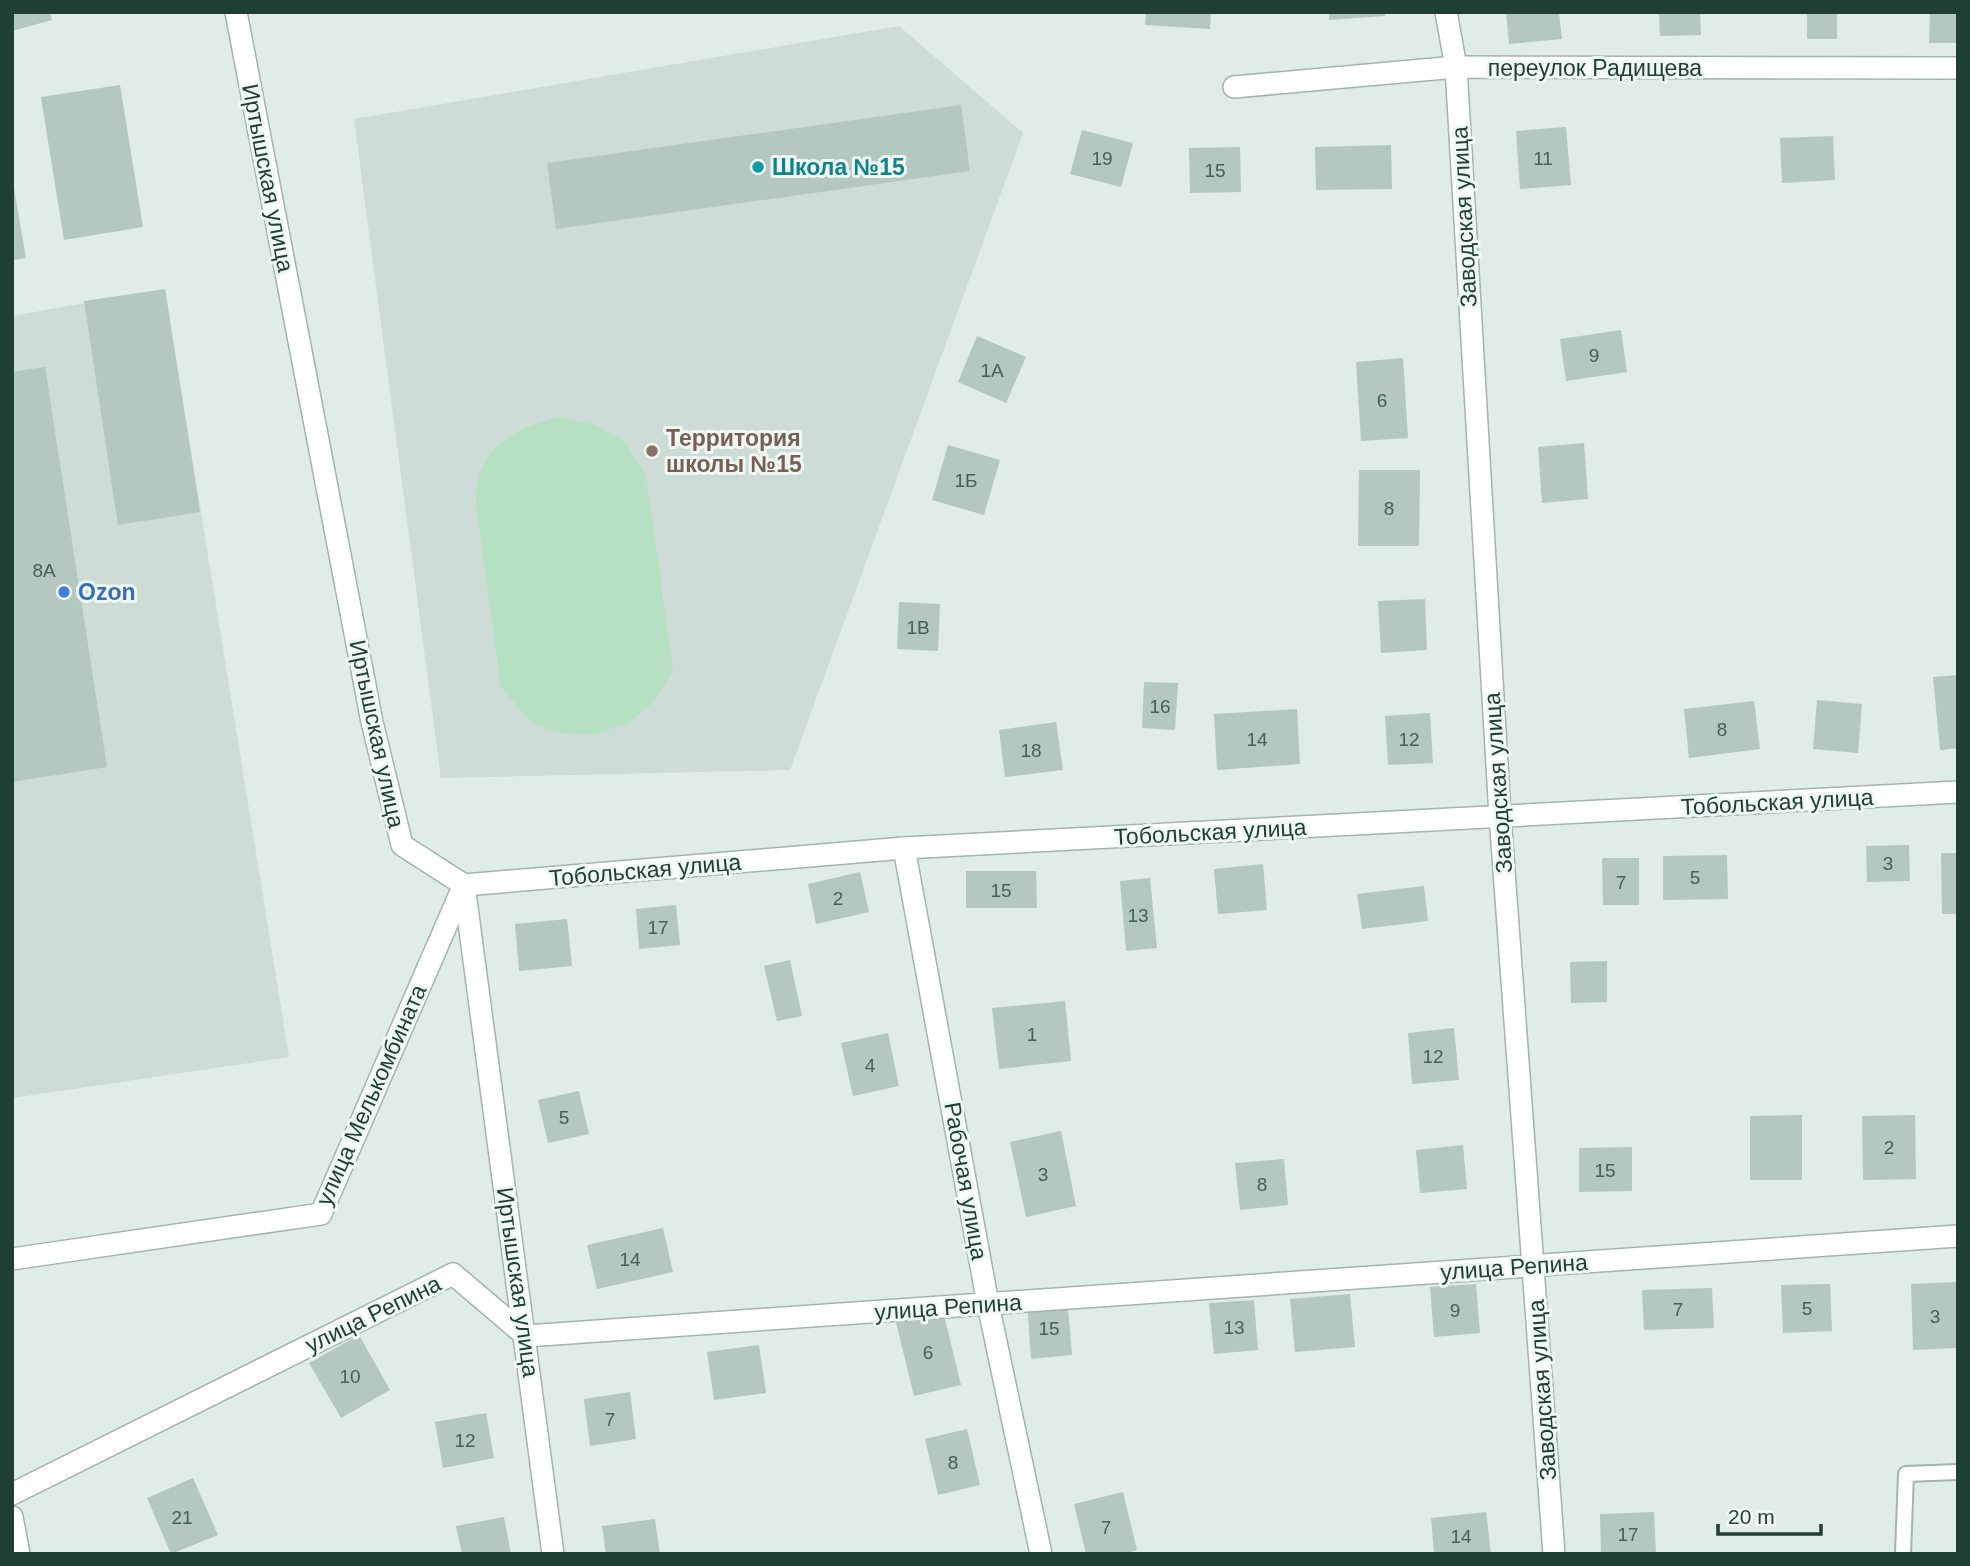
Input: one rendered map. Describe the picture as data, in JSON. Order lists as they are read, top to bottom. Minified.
{"streets":{"street":["переулок Радищева","Иртышская улица","Заводская улица","Тобольская улица","улица Мелькомбината","Рабочая улица","улица Репина"]},"crossings":[["переулок Радищева","Заводская улица"],["Иртышская улица","Тобольская улица"],["Иртышская улица","улица Мелькомбината"],["Иртышская улица","улица Репина"],["Заводская улица","Тобольская улица"],["Заводская улица","улица Репина"],["Тобольская улица","улица Мелькомбината"],["Тобольская улица","Рабочая улица"],["Рабочая улица","улица Репина"]],"places":["Школа №15","Территория школы №15","Ozon"],"house_numbers":["19","11","15","9","1А","6","1Б","8","8А","1В","16","8","14","12","18","3","5","7","15","2","13","17","1","12","4","5","2","15","3","8","14","5","7","9","3","13","15","6","10","7","12","8","21","7","17","14"],"scale_bar":"20 m"}
